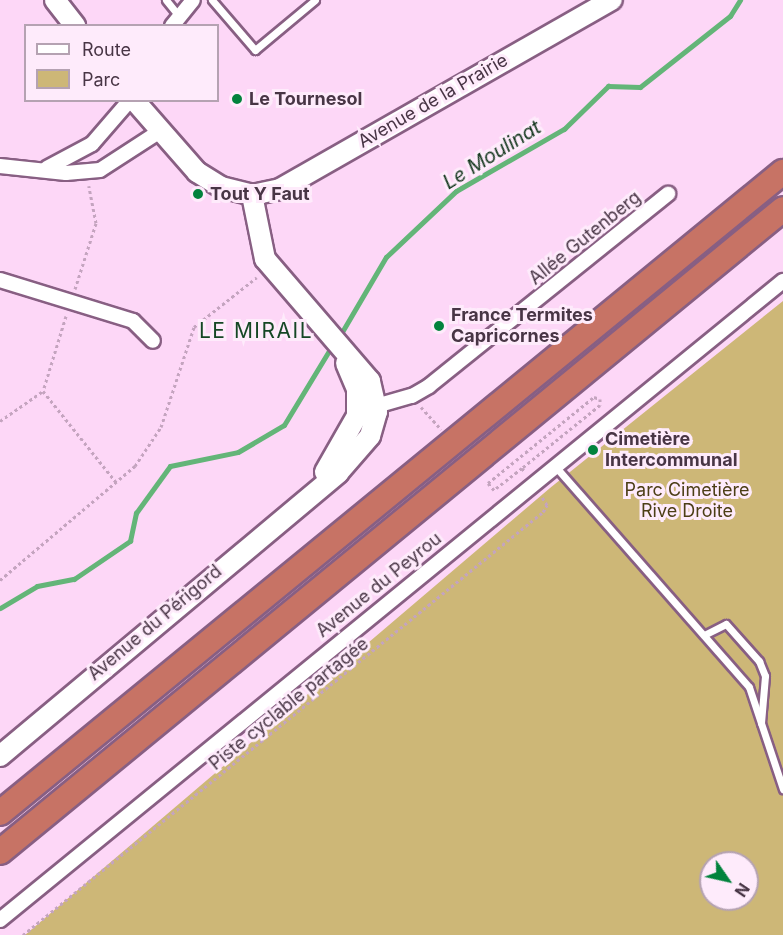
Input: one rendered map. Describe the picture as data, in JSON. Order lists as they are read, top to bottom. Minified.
{"streets":{"street":["Avenue de la Prairie","Allée Gutenberg","Avenue du Peyrou","Avenue du Périgord"],"path":["Piste cyclable partagée"]},"crossings":[["Avenue de la Prairie","Avenue du Périgord"],["Allée Gutenberg","Avenue du Périgord"],["Avenue du Peyrou","Piste cyclable partagée"]],"districts":["LE MIRAIL"],"water":["Le Moulinat"],"parks":["Parc Cimetière Rive Droite"],"places":["Le Tournesol","Tout Y Faut","France Termites Capricornes","Cimetière Intercommunal"],"legend":["Route","Parc"],"north":"bottom right"}
